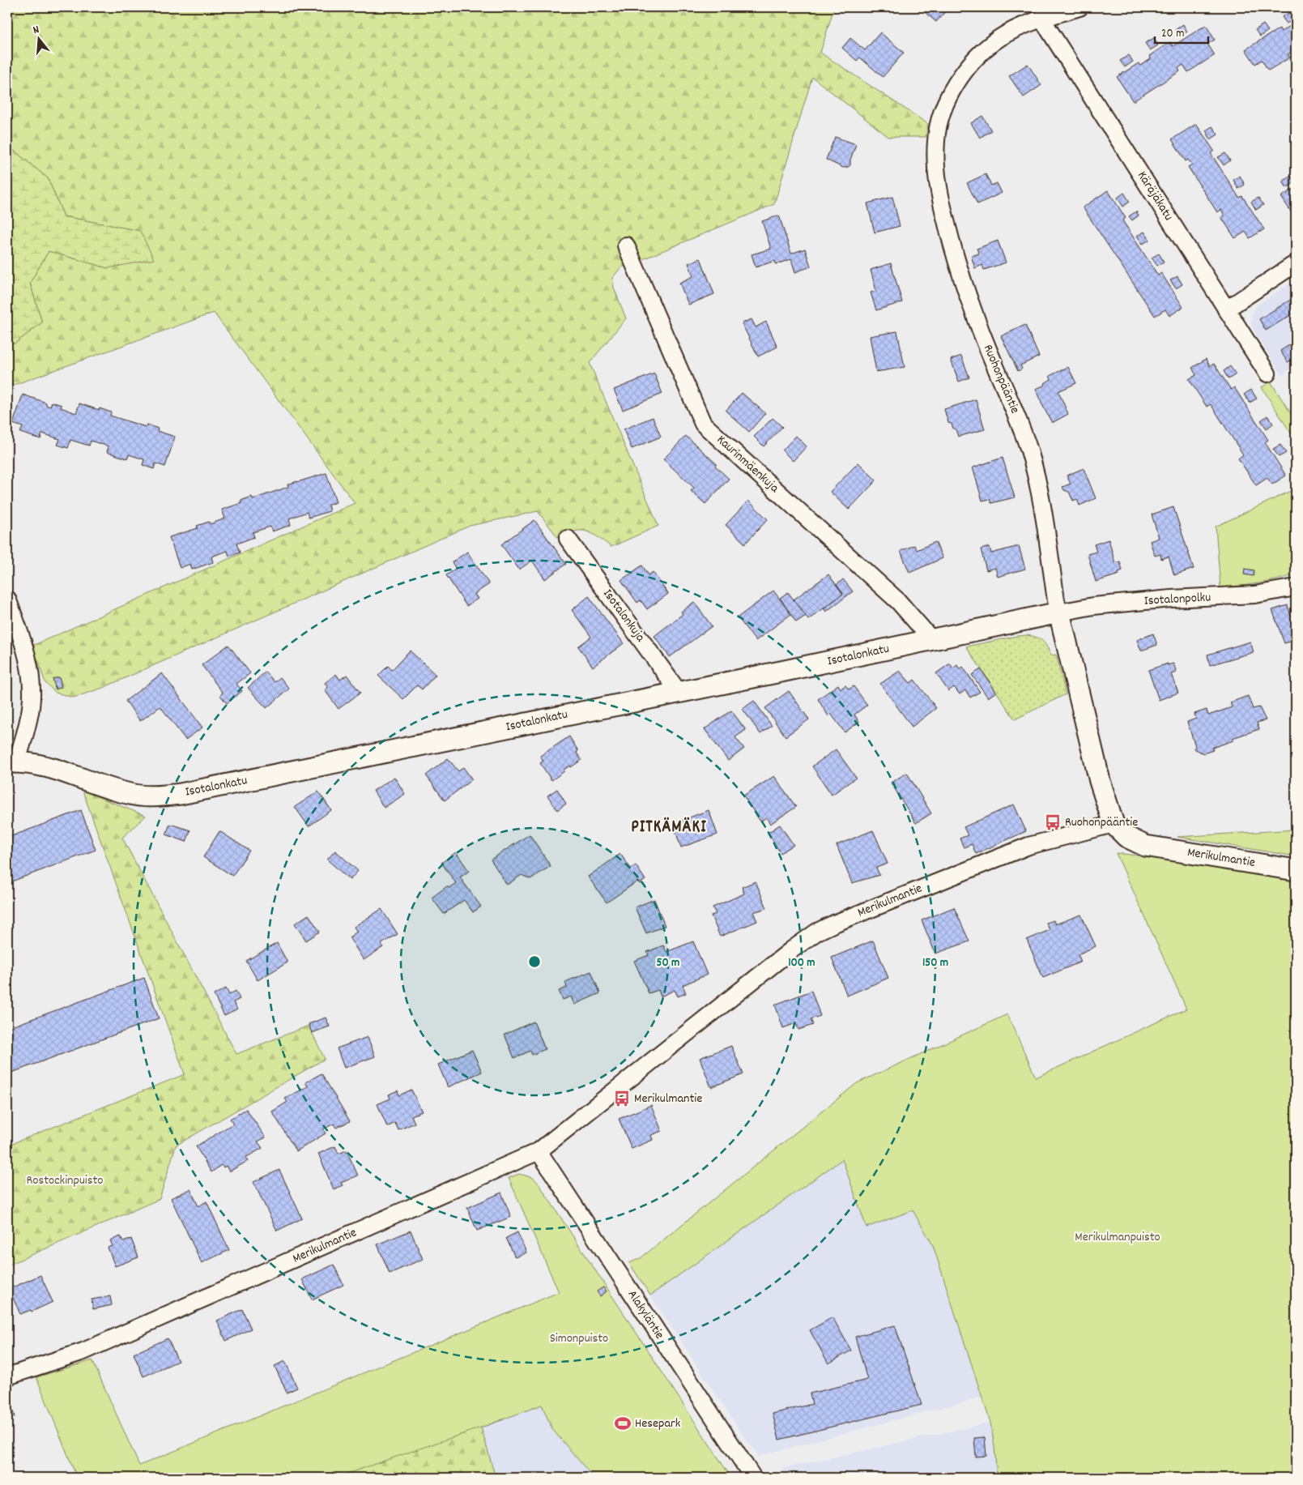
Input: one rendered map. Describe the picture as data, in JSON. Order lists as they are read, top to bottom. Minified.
{"streets":{"street":["Käräjäkatu","Ruohonpääntie","Kaurinmäenkuja","Isotalonpolku","Isotalonkuja","Isotalonkatu","Merikulmantie","Alakyläntie"]},"crossings":[["Käräjäkatu","Ruohonpääntie"],["Ruohonpääntie","Isotalonpolku"],["Ruohonpääntie","Isotalonkatu"],["Ruohonpääntie","Merikulmantie"],["Kaurinmäenkuja","Isotalonkatu"],["Isotalonpolku","Isotalonkatu"],["Isotalonkuja","Isotalonkatu"],["Merikulmantie","Alakyläntie"]],"districts":["PITKÄMÄKI"],"parks":["Rostockinpuisto","Merikulmanpuisto","Simonpuisto"],"places":{"bus stop":["Ruohonpääntie","Merikulmantie"],"sports":["Hesepark"]},"scale_bar":"20 m","north":"top","rings":["50 m","100 m","150 m"]}
